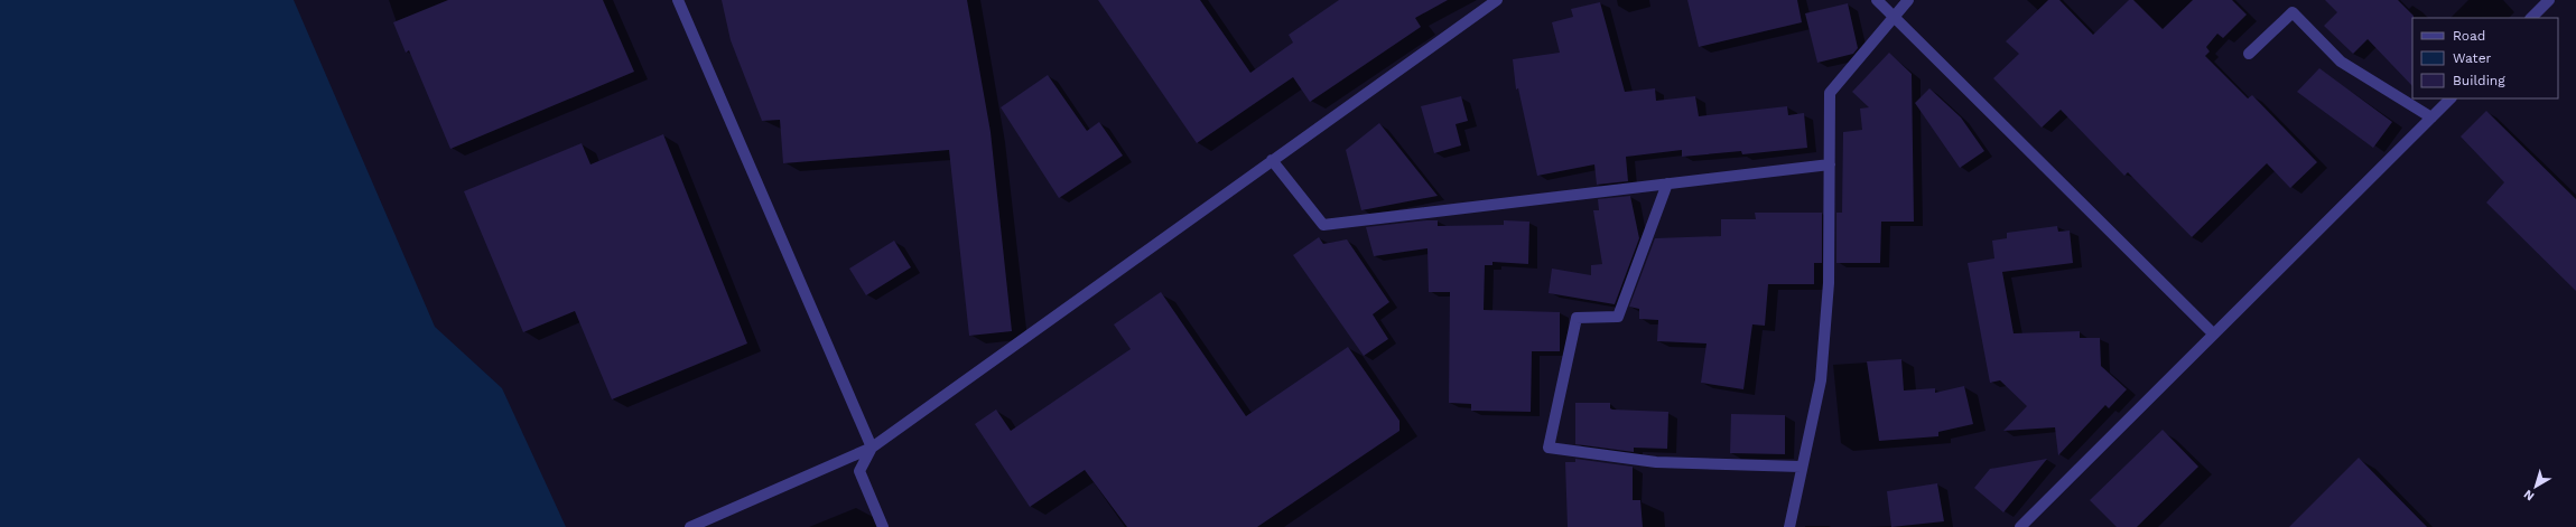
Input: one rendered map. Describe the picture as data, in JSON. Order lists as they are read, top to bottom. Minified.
{"legend":["Road","Water","Building"],"north":"bottom left"}
